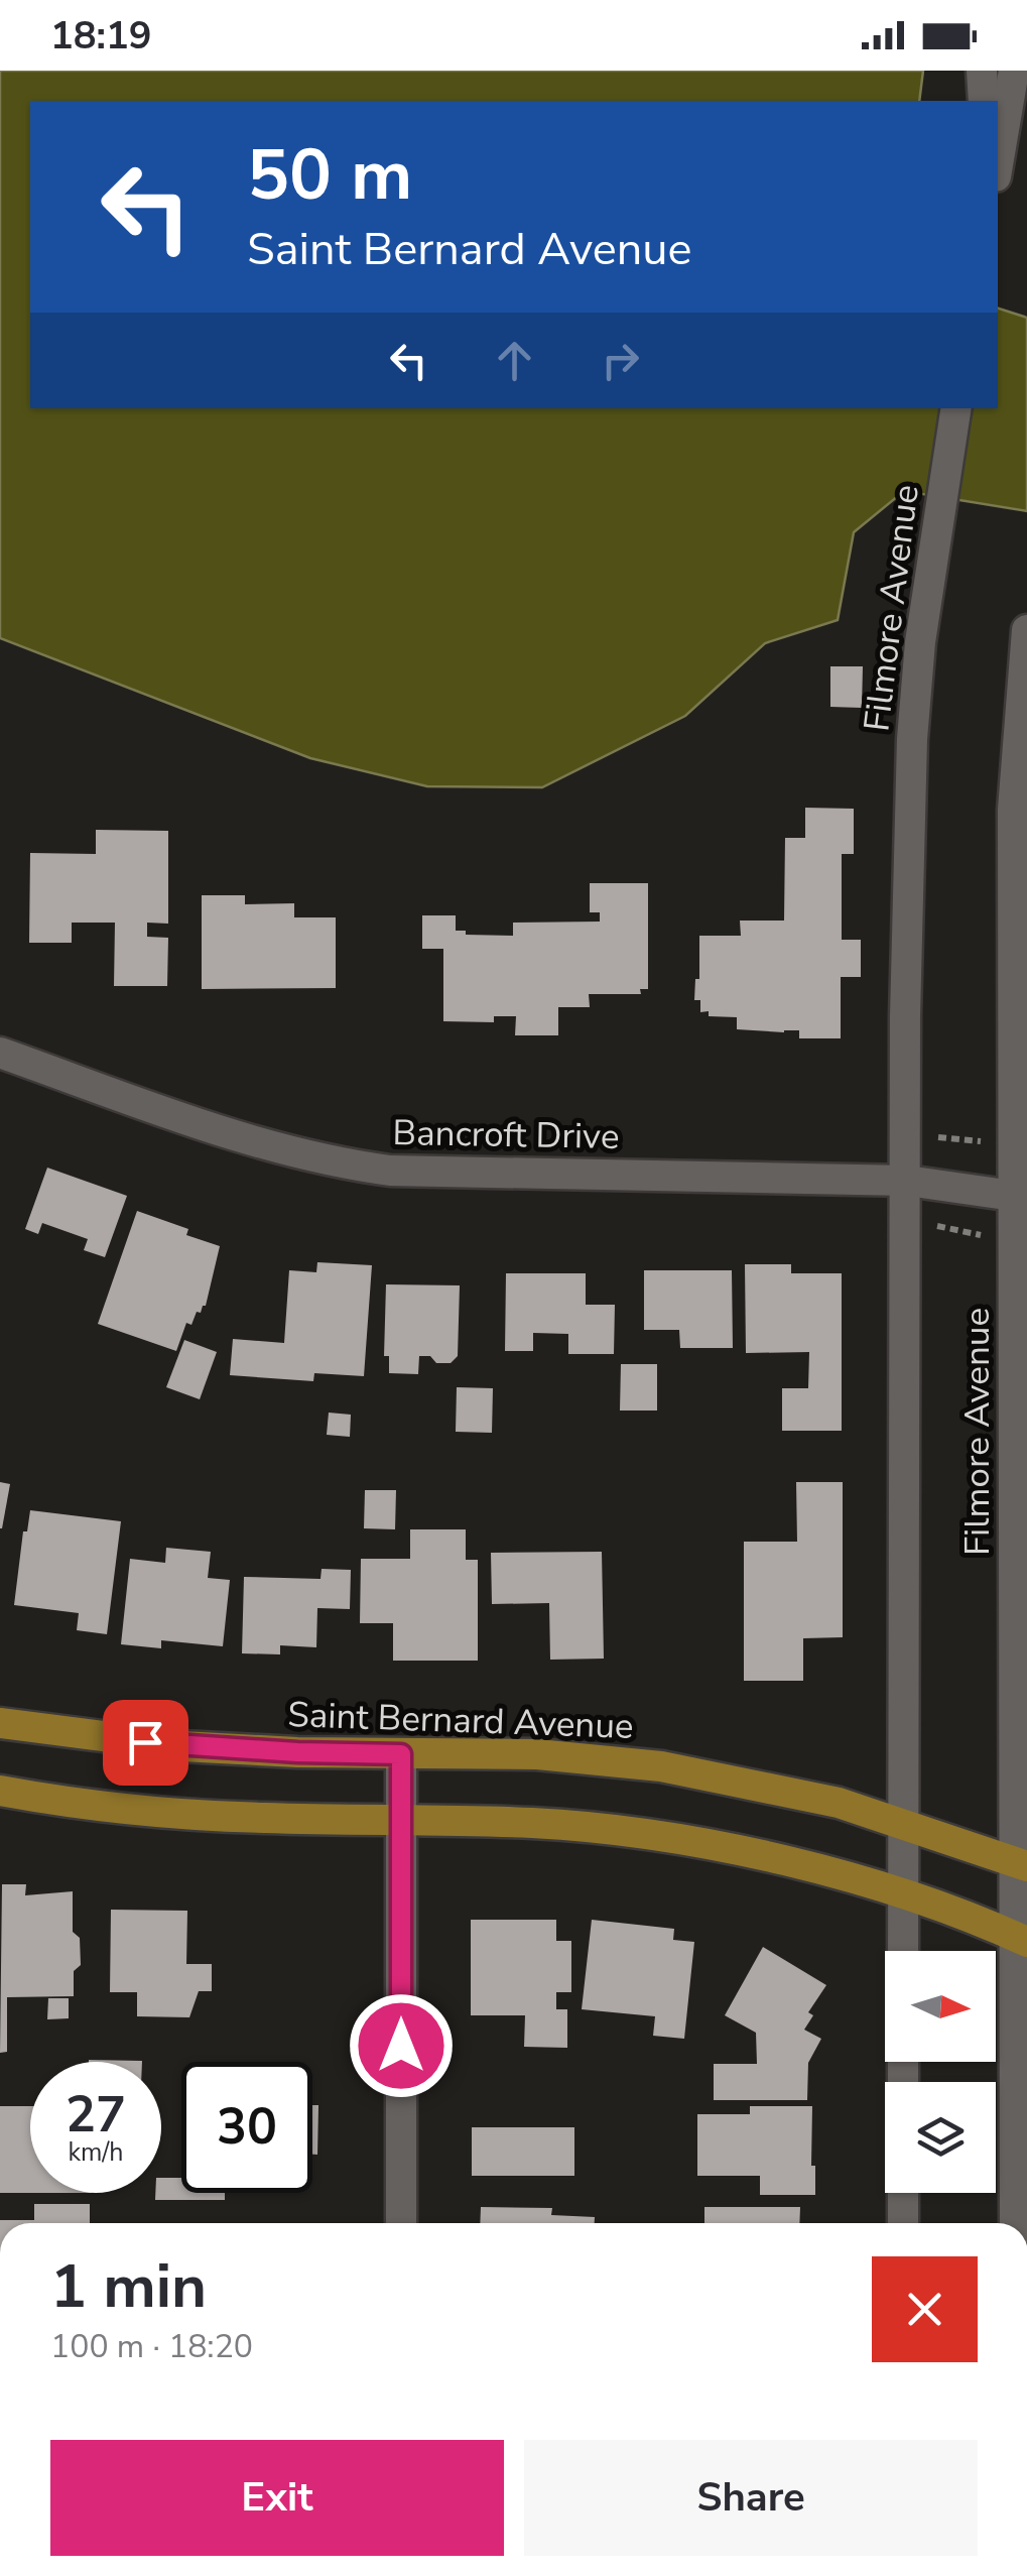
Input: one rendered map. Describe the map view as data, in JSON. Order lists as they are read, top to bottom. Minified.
{"streets":{"main road":["Saint Bernard Avenue"],"street":["Filmore Avenue","Bancroft Drive"]},"crossings":[["Filmore Avenue","Bancroft Drive"],["Filmore Avenue","Saint Bernard Avenue"]],"north":"right","page":{"status":"18:19","turn":["50 m","Saint Bernard Avenue"],"speed":"27 km/h","limit":"30","heading":["1 min","100 m · 18:20"],"buttons":["Exit","Share"]}}
